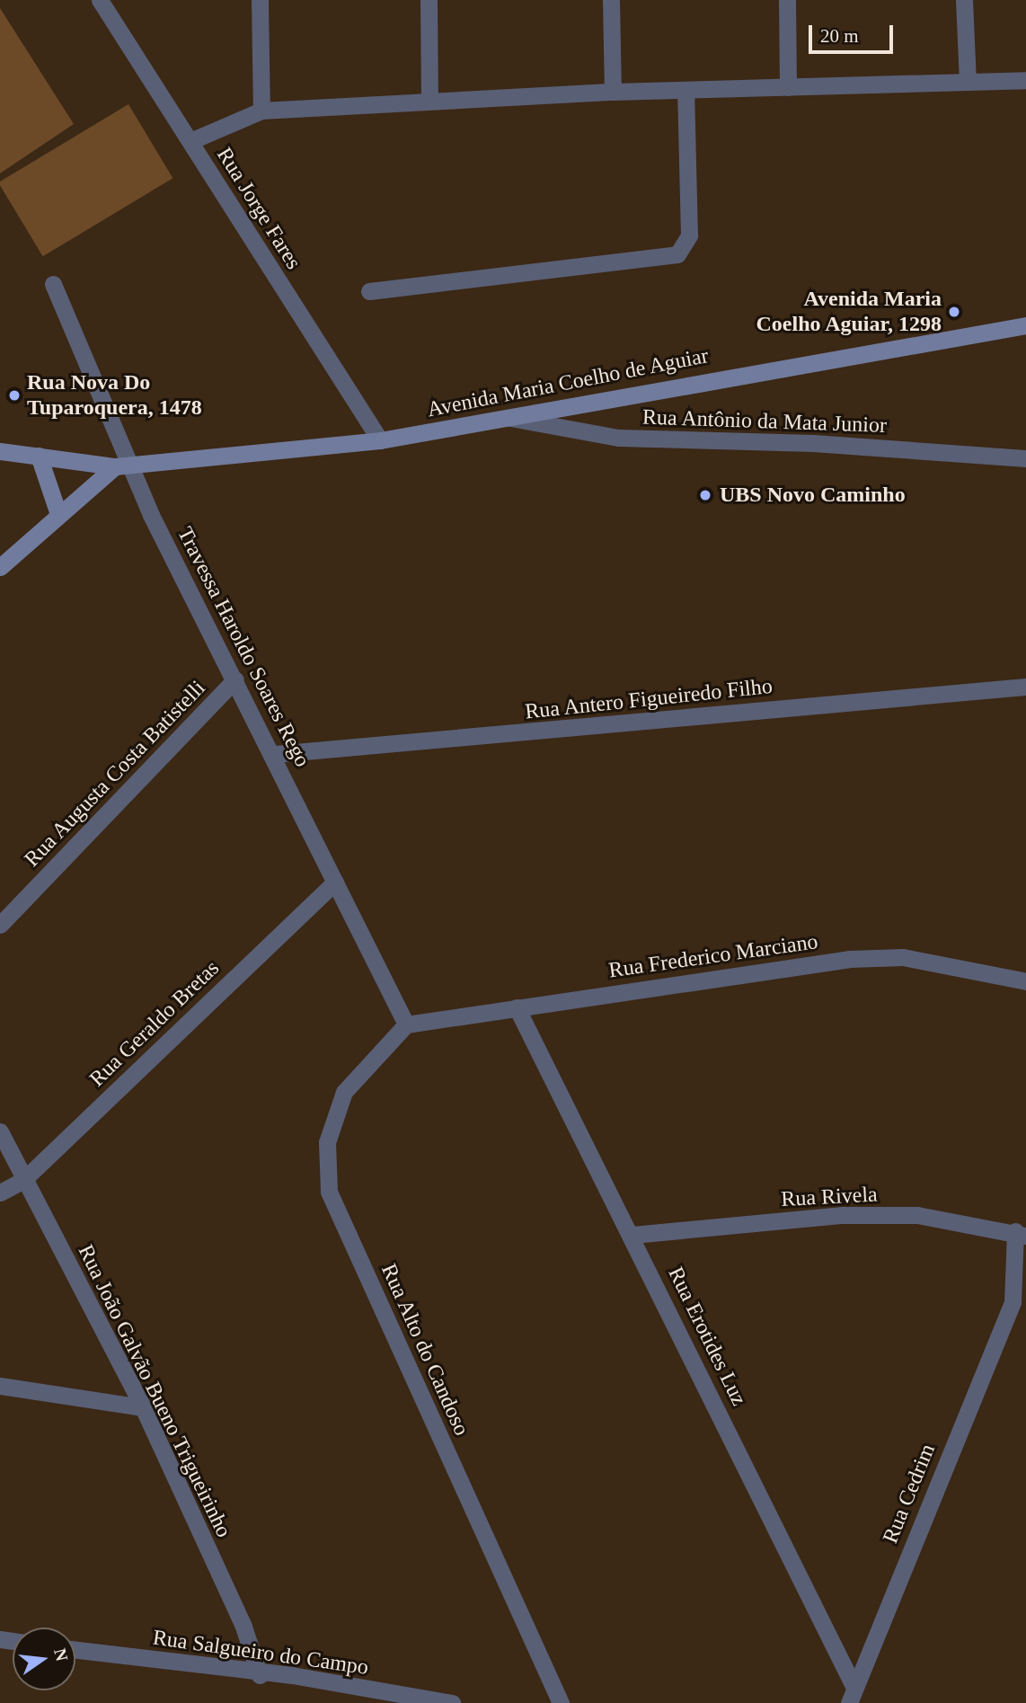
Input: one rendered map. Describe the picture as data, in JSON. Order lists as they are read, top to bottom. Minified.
{"streets":{"main road":["Avenida Maria Coelho de Aguiar"],"street":["Rua Jorge Fares","Rua Antônio da Mata Junior","Travessa Haroldo Soares Rego","Rua Antero Figueiredo Filho","Rua Augusta Costa Batistelli","Rua Frederico Marciano","Rua Geraldo Bretas","Rua Rivela","Rua Erotides Luz","Rua Alto do Candoso","Rua João Galvão Bueno Trigueirinho","Rua Cedrim","Rua Salgueiro do Campo"]},"crossings":[["Rua Jorge Fares","Avenida Maria Coelho de Aguiar"],["Avenida Maria Coelho de Aguiar","Rua Antônio da Mata Junior"],["Avenida Maria Coelho de Aguiar","Travessa Haroldo Soares Rego"],["Travessa Haroldo Soares Rego","Rua Antero Figueiredo Filho"],["Travessa Haroldo Soares Rego","Rua Augusta Costa Batistelli"],["Travessa Haroldo Soares Rego","Rua Frederico Marciano"],["Travessa Haroldo Soares Rego","Rua Geraldo Bretas"],["Travessa Haroldo Soares Rego","Rua Alto do Candoso"],["Rua Frederico Marciano","Rua Erotides Luz"],["Rua Frederico Marciano","Rua Alto do Candoso"],["Rua Geraldo Bretas","Rua João Galvão Bueno Trigueirinho"],["Rua Rivela","Rua Erotides Luz"],["Rua Rivela","Rua Cedrim"],["Rua Erotides Luz","Rua Cedrim"],["Rua João Galvão Bueno Trigueirinho","Rua Salgueiro do Campo"]],"places":["Avenida Maria Coelho Aguiar, 1298","Rua Nova Do Tuparoquera, 1478","UBS Novo Caminho"],"scale_bar":"20 m","north":"right"}
